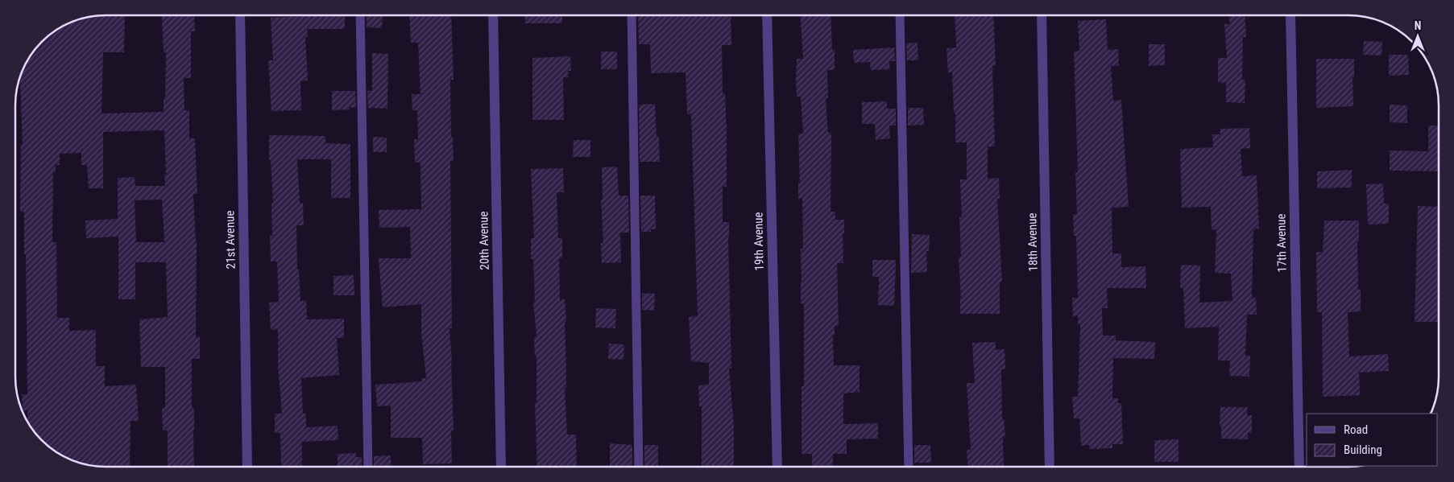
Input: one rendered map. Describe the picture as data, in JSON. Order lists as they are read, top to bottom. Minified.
{"streets":{"street":["21st Avenue","20th Avenue","19th Avenue","18th Avenue","17th Avenue"]},"legend":["Road","Building"],"north":"top"}
